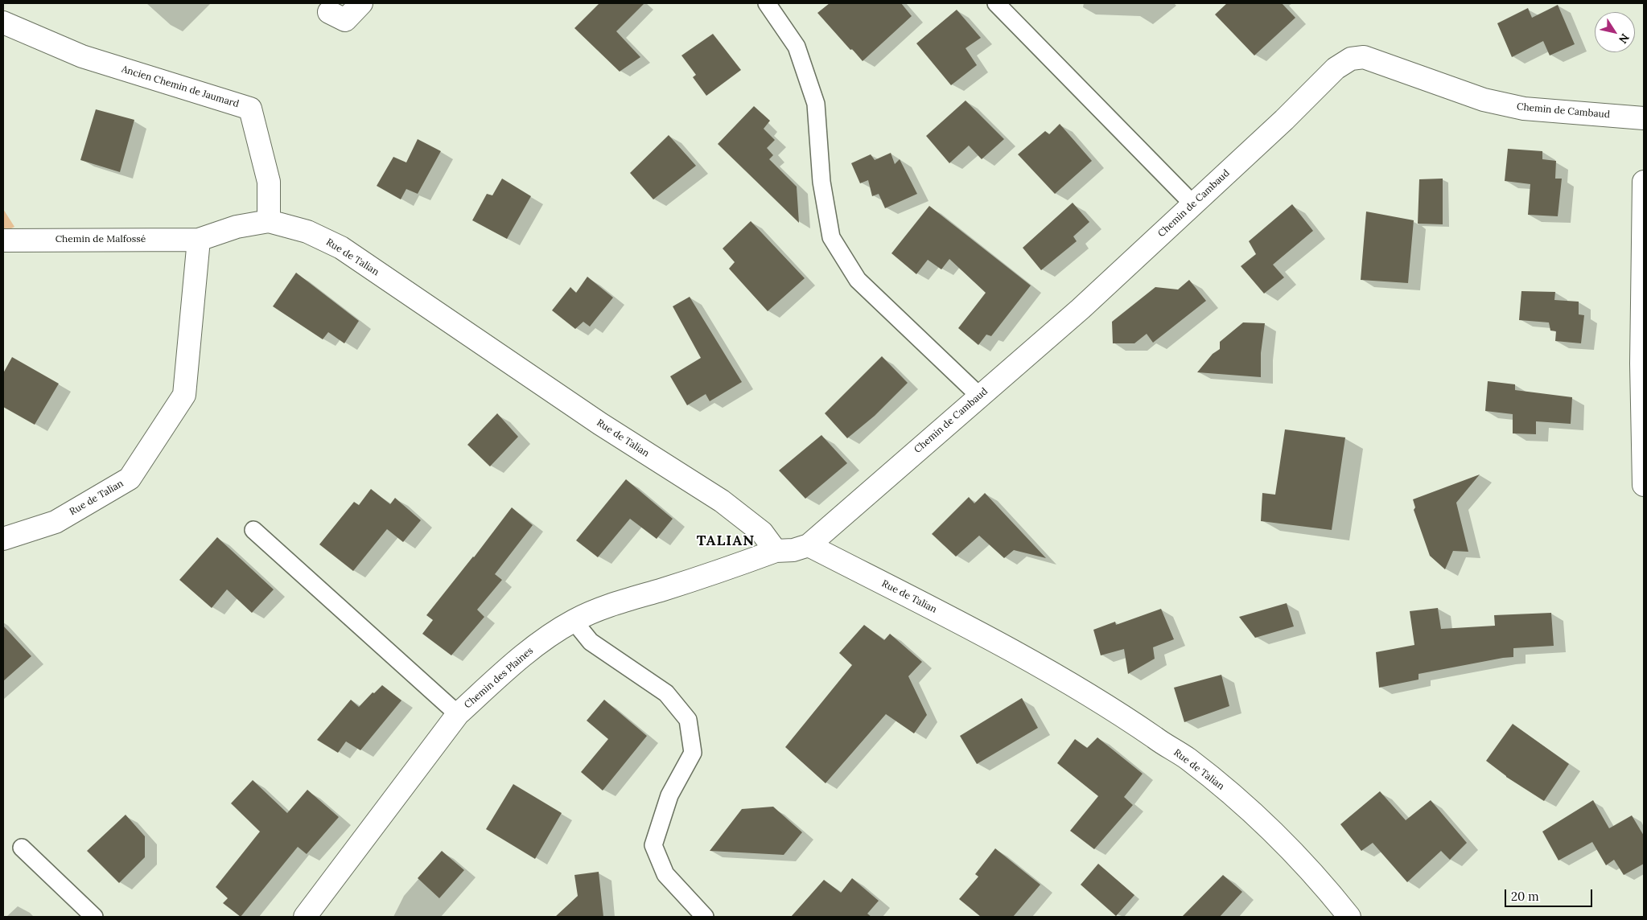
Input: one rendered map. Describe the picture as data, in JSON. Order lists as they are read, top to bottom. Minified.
{"streets":{"street":["Ancien Chemin de Jaumard","Chemin de Cambaud","Chemin de Malfossé","Rue de Talian","Chemin des Plaines"]},"crossings":[["Ancien Chemin de Jaumard","Rue de Talian"],["Chemin de Cambaud","Rue de Talian"],["Chemin de Malfossé","Rue de Talian"],["Rue de Talian","Chemin des Plaines"]],"districts":["TALIAN"],"scale_bar":"20 m","north":"bottom right"}
